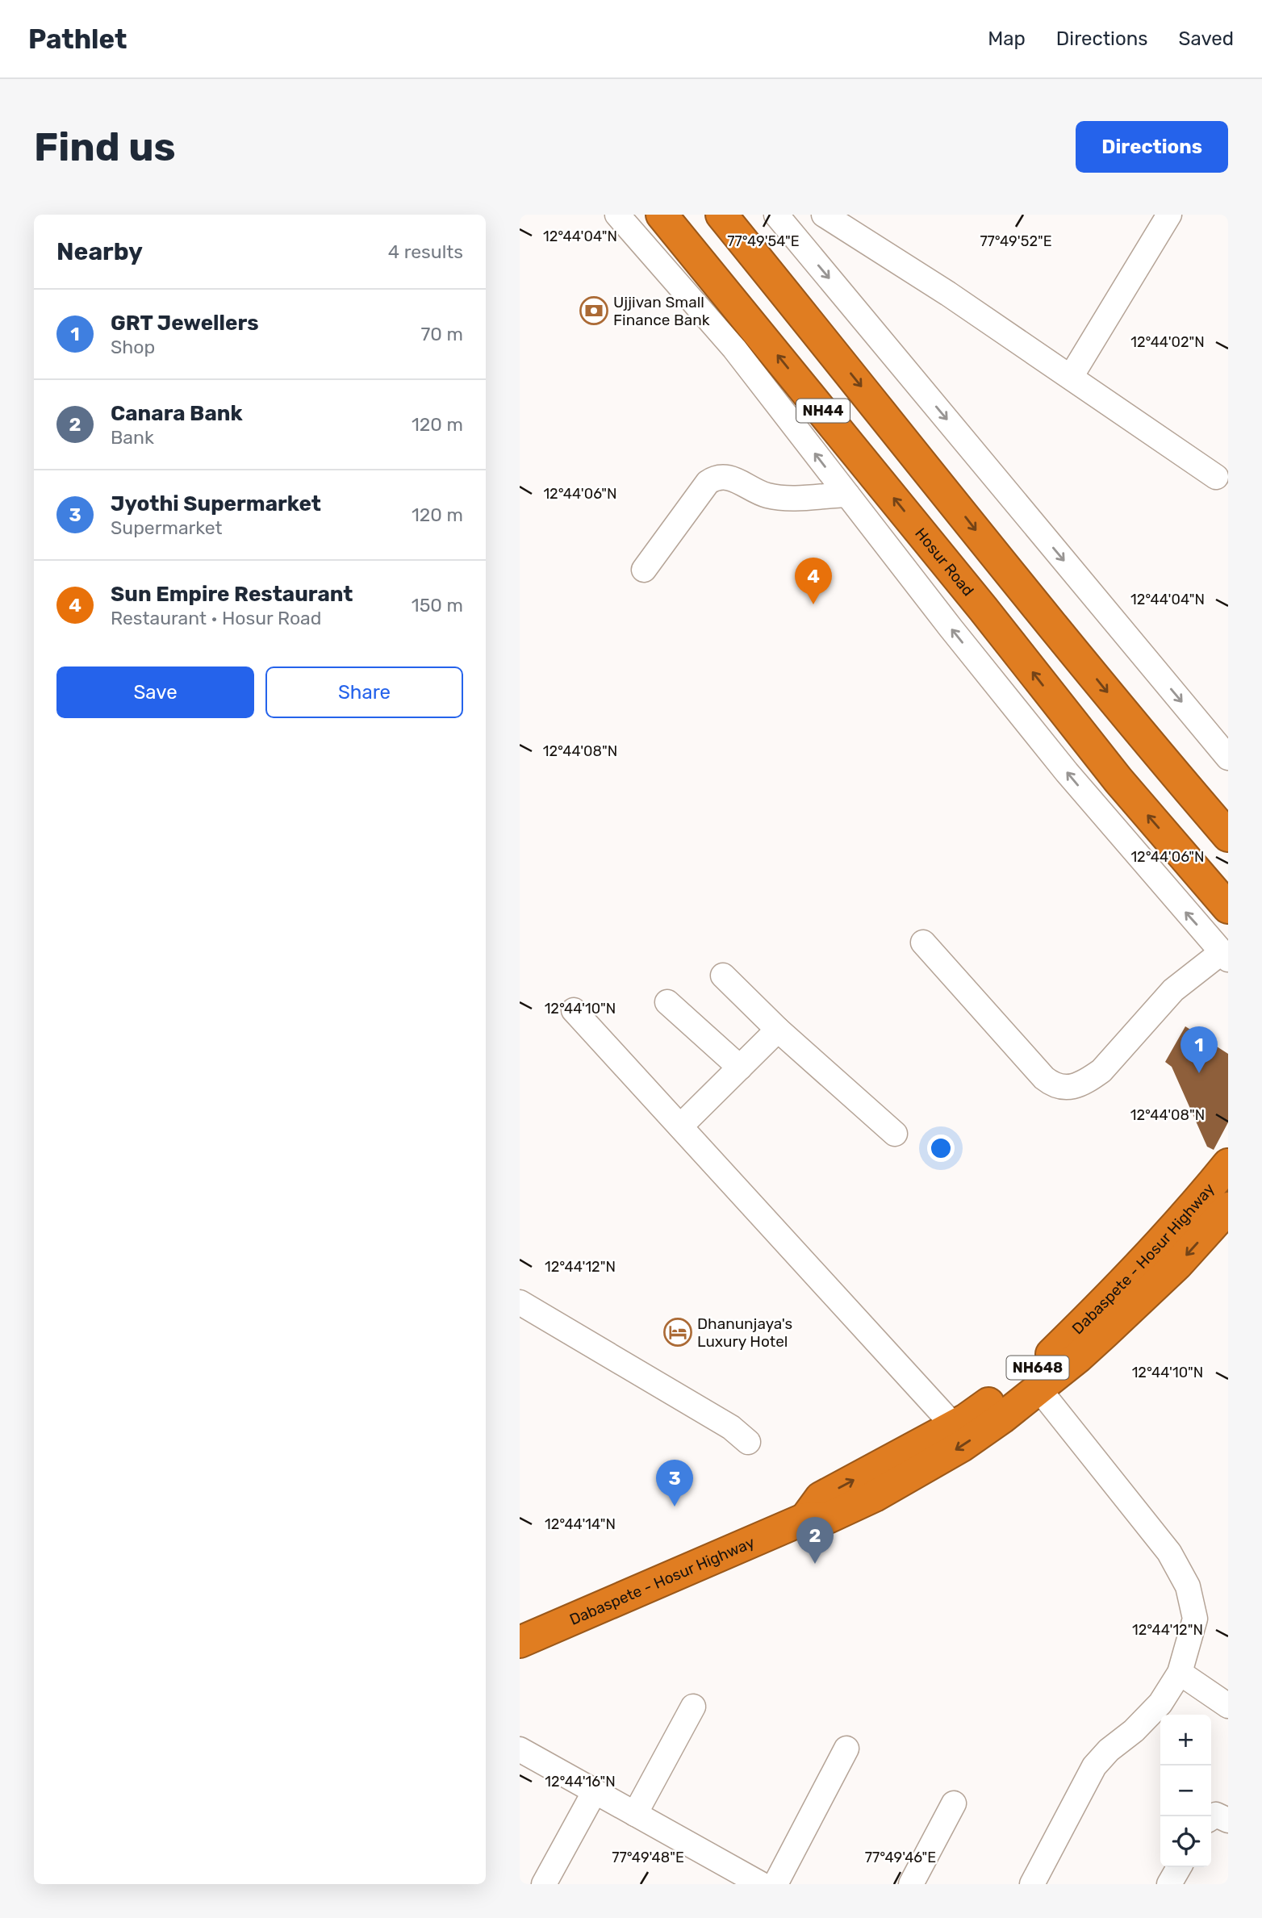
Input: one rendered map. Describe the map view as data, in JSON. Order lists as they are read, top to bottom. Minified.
{"streets":{"highway":["NH44","Hosur Road","Dabaspete - Hosur Highway","NH648"]},"places":{"bank":["Ujjivan Small Finance Bank"],"hotel":["Dhanunjaya's Luxury Hotel"]},"page":{"header":"Pathlet","nav":["Map","Directions","Saved"],"buttons":["Directions",["Save","Share"]],"title":"Find us","heading":["Nearby","4 results"],"list":[{"mark":"1","name":"GRT Jewellers","note":"Shop","value":"70 m"},{"mark":"2","name":"Canara Bank","note":"Bank","value":"120 m"},{"mark":"3","name":"Jyothi Supermarket","note":"Supermarket","value":"120 m"},{"mark":"4","name":"Sun Empire Restaurant","note":"Restaurant · Hosur Road","value":"150 m"}],"pins":["4","1","3","2"],"map_buttons":["+","−"]},"coordinates":["12°44'04\"N","77°49'54\"E","77°49'52\"E","12°44'02\"N","12°44'06\"N","12°44'08\"N","12°44'10\"N","12°44'12\"N","12°44'14\"N","12°44'16\"N","77°49'48\"E","77°49'46\"E"]}
